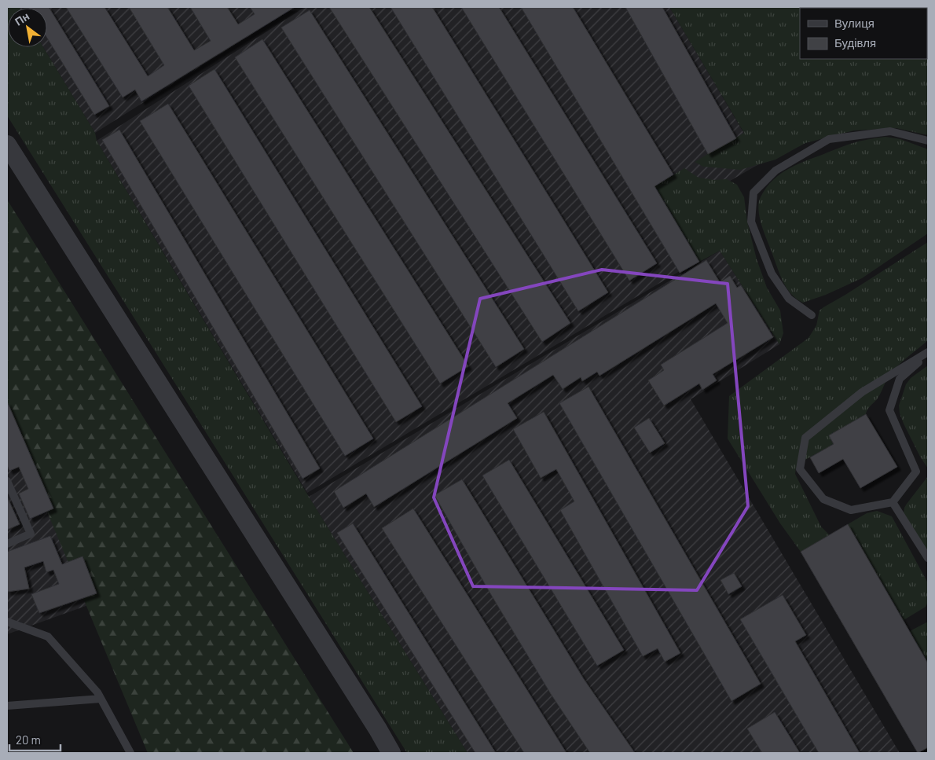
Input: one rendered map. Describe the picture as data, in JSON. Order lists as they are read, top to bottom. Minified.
{"legend":["Вулиця","Будівля"],"scale_bar":"20 m","north":"top left"}
